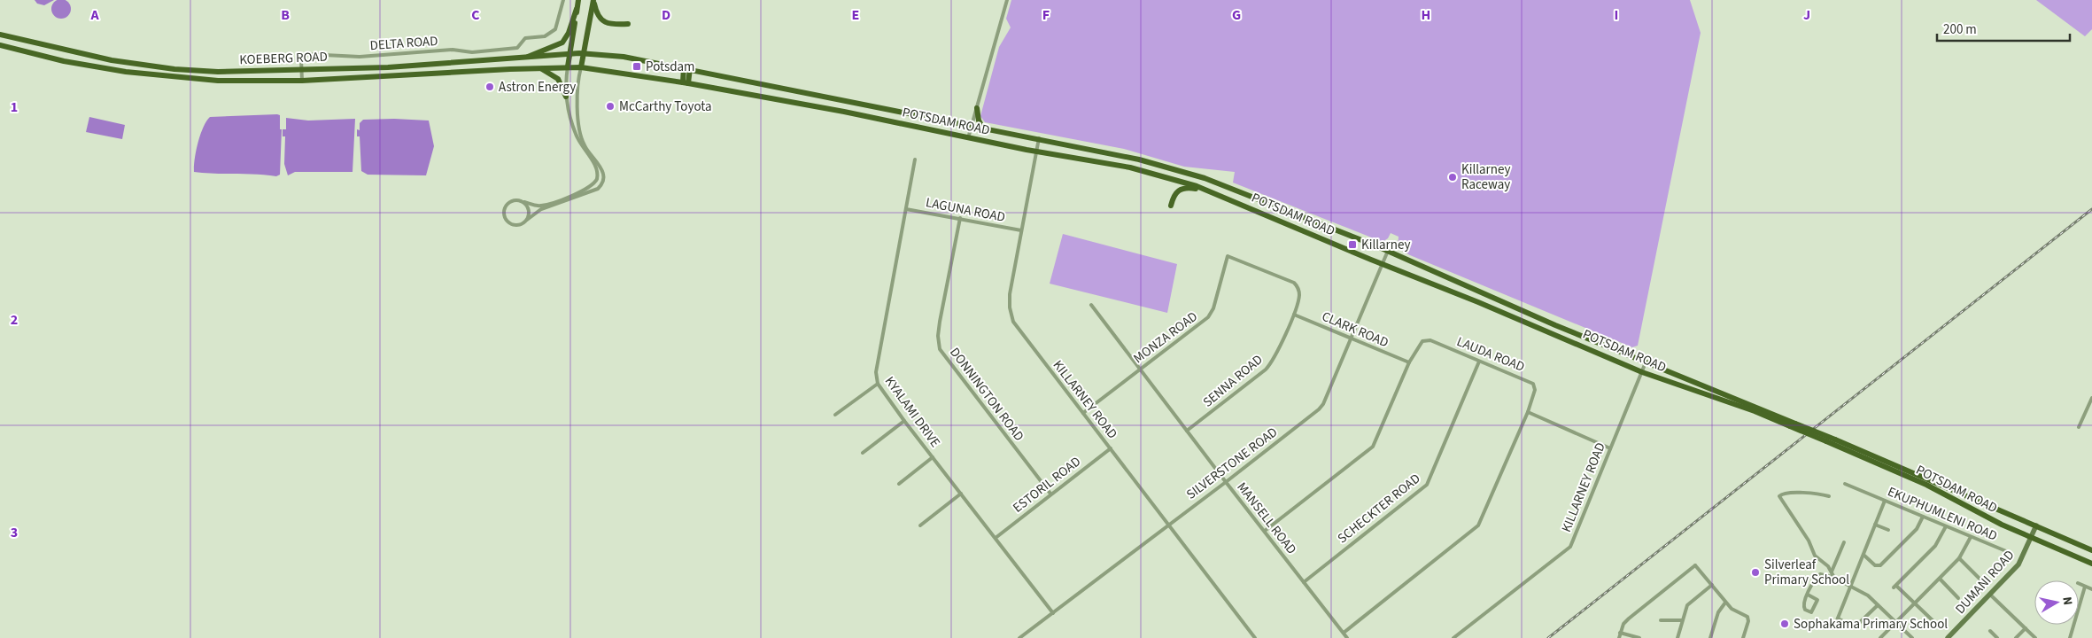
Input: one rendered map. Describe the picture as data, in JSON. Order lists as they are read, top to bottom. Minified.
{"streets":{"main road":["KOEBERG ROAD","POTSDAM ROAD"],"street":["DELTA ROAD","LAGUNA ROAD","CLARK ROAD","MONZA ROAD","LAUDA ROAD","SENNA ROAD","DONNINGTON ROAD","KILLARNEY ROAD","KYALAMI DRIVE","SILVERSTONE ROAD","ESTORIL ROAD","SCHECKTER ROAD","EKUPHUMLENI ROAD","MANSELL ROAD","DUMANI ROAD"]},"crossings":[["DELTA ROAD","KOEBERG ROAD"],["KOEBERG ROAD","POTSDAM ROAD"],["POTSDAM ROAD","KILLARNEY ROAD"],["POTSDAM ROAD","SILVERSTONE ROAD"],["POTSDAM ROAD","DUMANI ROAD"],["LAGUNA ROAD","DONNINGTON ROAD"],["LAGUNA ROAD","KILLARNEY ROAD"],["LAGUNA ROAD","KYALAMI DRIVE"],["CLARK ROAD","LAUDA ROAD"],["CLARK ROAD","SENNA ROAD"],["CLARK ROAD","SILVERSTONE ROAD"],["MONZA ROAD","SENNA ROAD"],["MONZA ROAD","KILLARNEY ROAD"],["MONZA ROAD","MANSELL ROAD"],["LAUDA ROAD","SCHECKTER ROAD"],["LAUDA ROAD","MANSELL ROAD"],["SENNA ROAD","MANSELL ROAD"],["DONNINGTON ROAD","ESTORIL ROAD"],["KILLARNEY ROAD","SILVERSTONE ROAD"],["KILLARNEY ROAD","ESTORIL ROAD"],["KYALAMI DRIVE","SILVERSTONE ROAD"],["KYALAMI DRIVE","ESTORIL ROAD"],["SILVERSTONE ROAD","MANSELL ROAD"],["SCHECKTER ROAD","MANSELL ROAD"]],"places":{"transit":["Potsdam","Killarney"],"other":["Astron Energy","McCarthy Toyota","Killarney Raceway","Silverleaf Primary School","Sophakama Primary School"]},"scale_bar":"200 m","north":"right","grid":{"columns":["A","B","C","D","E","F","G","H","I","J"],"rows":["1","2","3"]}}
